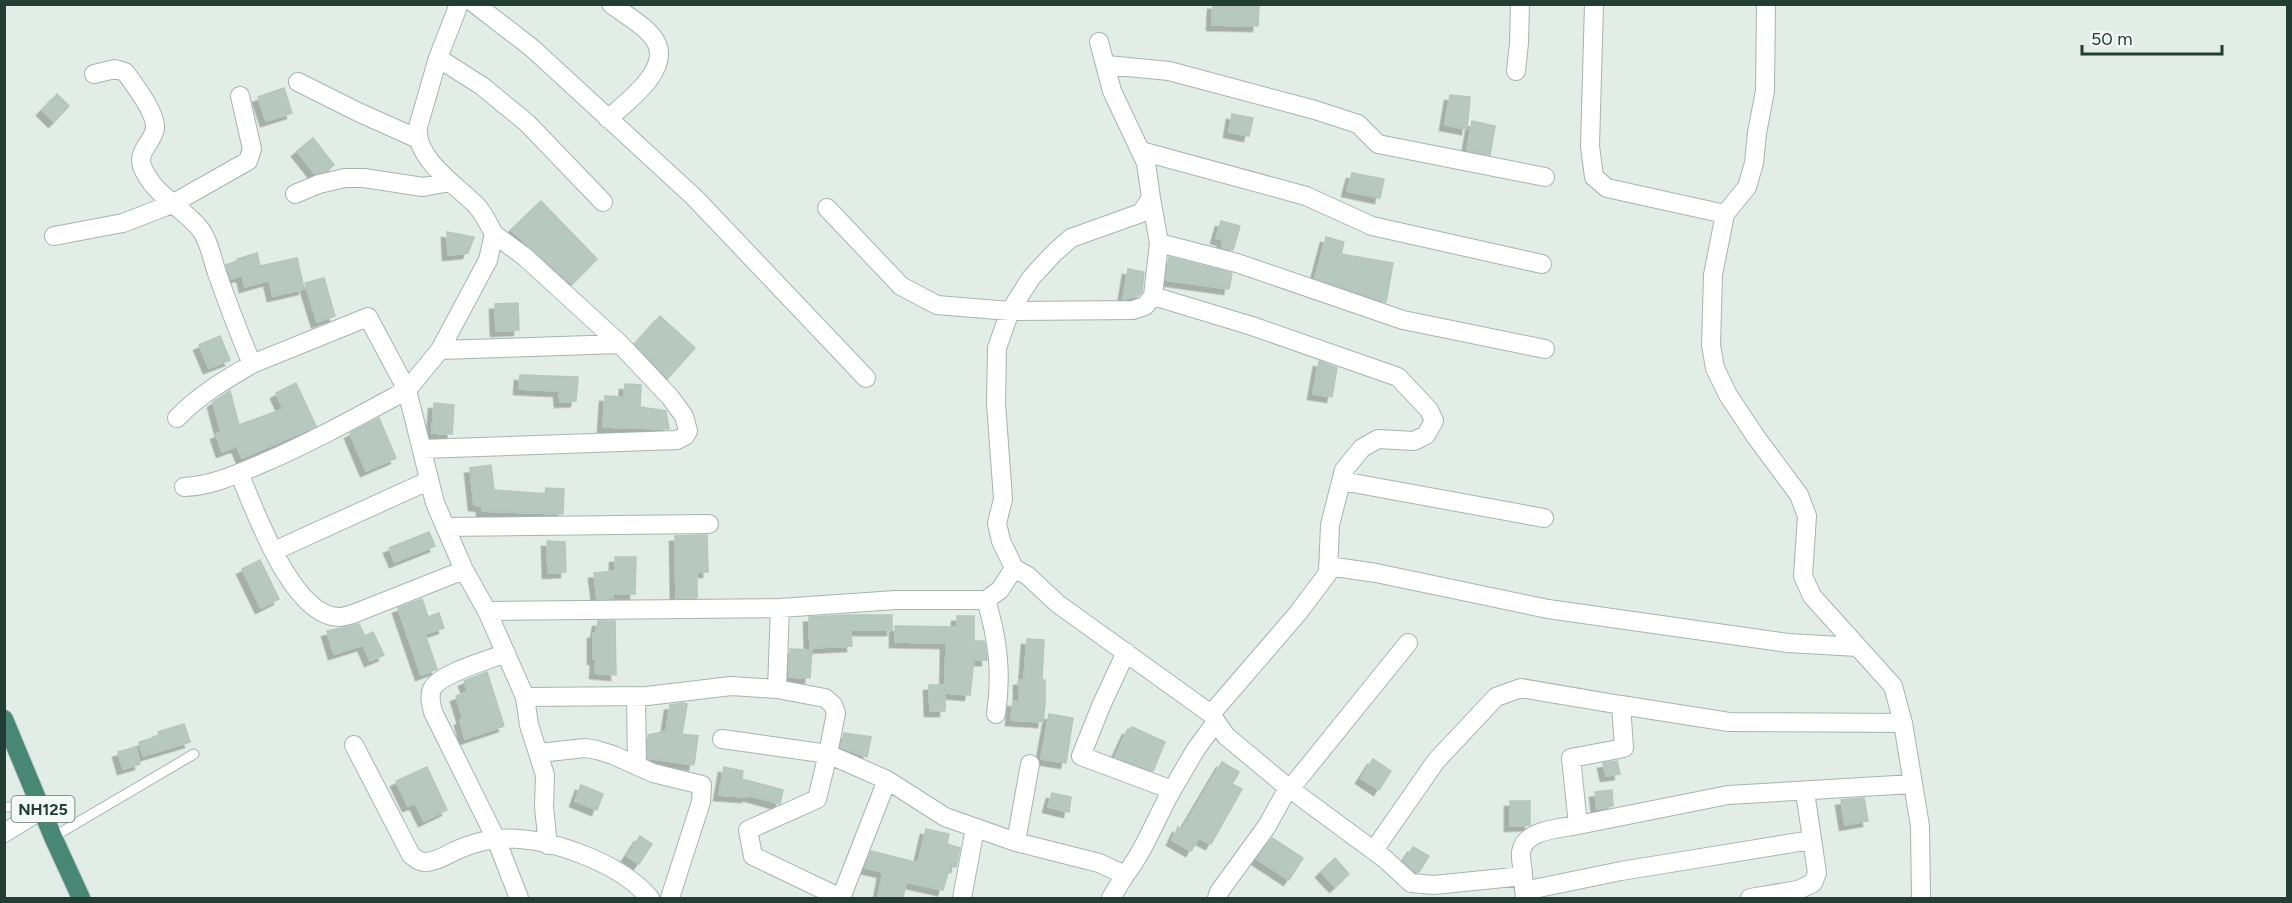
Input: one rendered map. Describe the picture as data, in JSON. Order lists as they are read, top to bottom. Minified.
{"streets":{"highway":["NH125"]},"scale_bar":"50 m"}
